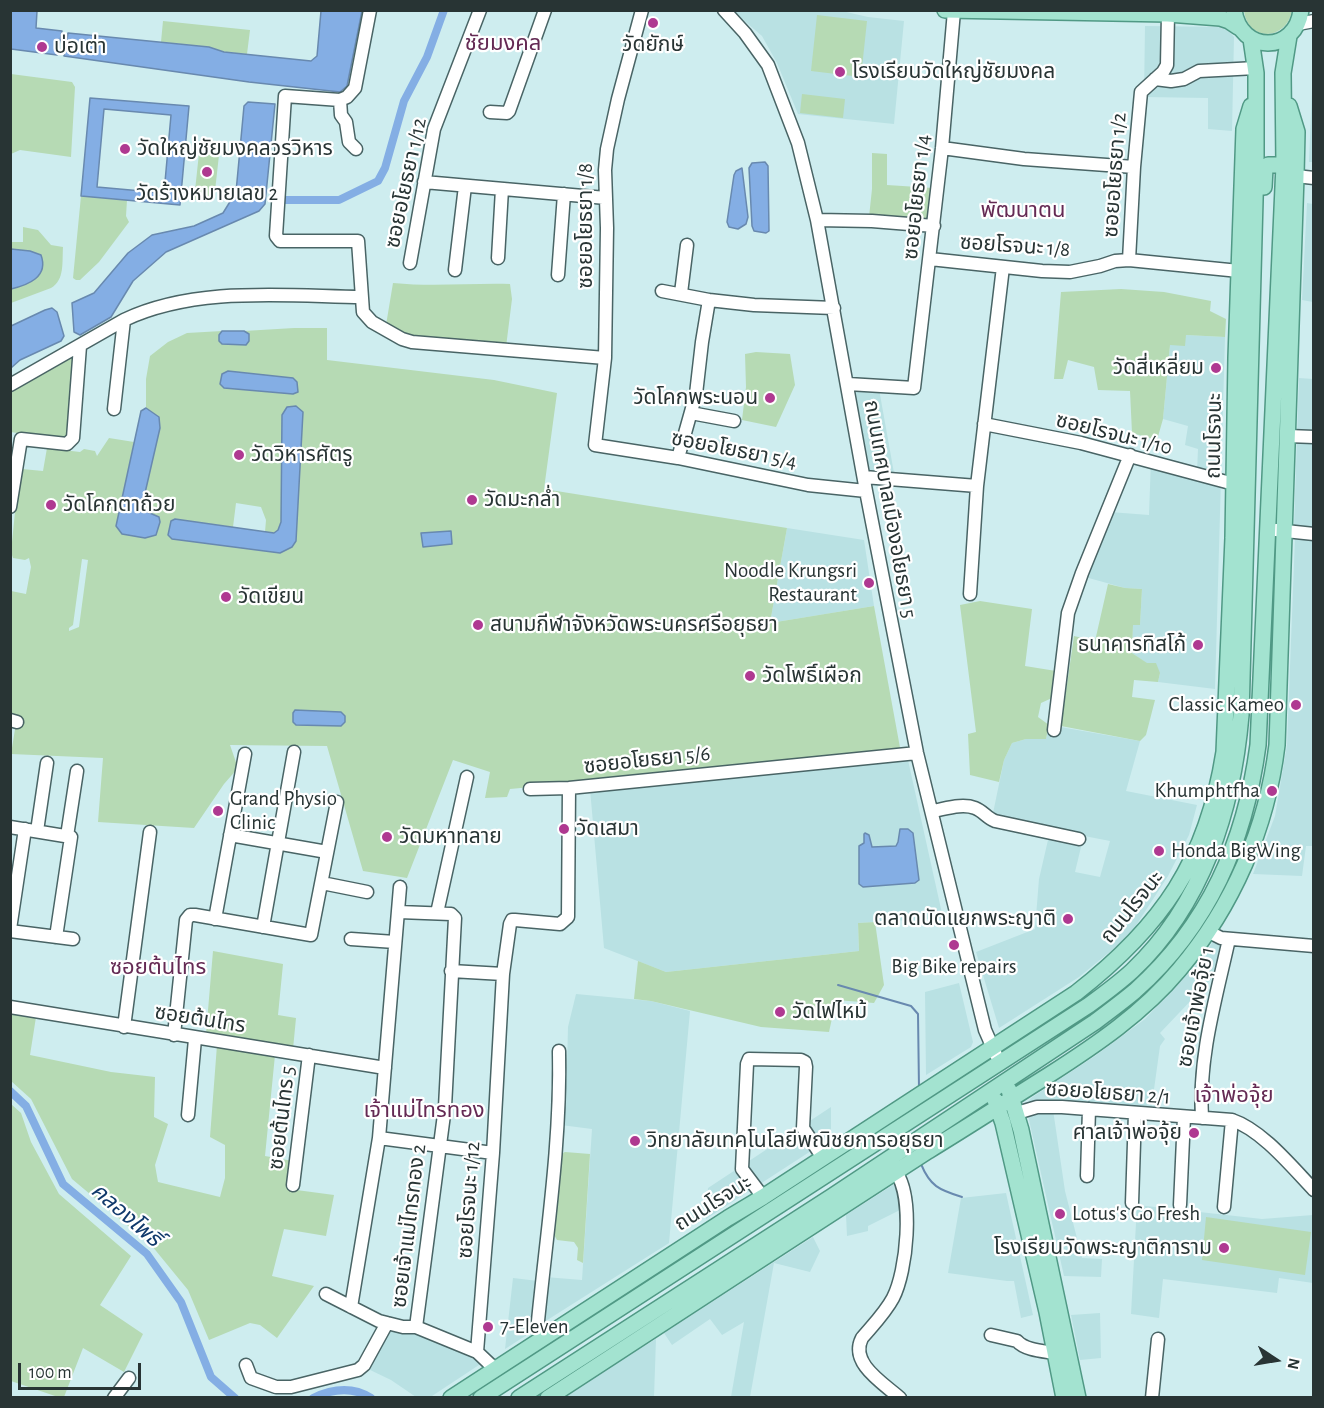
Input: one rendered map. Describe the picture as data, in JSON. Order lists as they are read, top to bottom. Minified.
{"streets":{"main road":["ถนนโรจนะ"],"street":["ซอยอโยธยา 1/2","ซอยอโยธยา 1/12","ซอยอโยธยา 1/4","ซอยอโยธยา 1/8","ซอยโรจนะ 1/8","ซอยโรจนะ 1/10","ซอยอโยธยา 5/4","ถนนเทศบาลเมืองอโยธยา 5","ซอยอโยธยา 5/6","ซอยเจ้าพ่อจุ้ย 1","ซอยต้นไทร","ซอยอโยธยา 2/1","ซอยต้นไทร 5","ซอยโรจนะ 1/12","ซอยเจ้าแม่ไทรทอง 2"]},"crossings":[["ซอยอโยธยา 1/2","ซอยโรจนะ 1/8"],["ซอยอโยธยา 1/4","ซอยโรจนะ 1/8"],["ซอยอโยธยา 1/4","ถนนเทศบาลเมืองอโยธยา 5"],["ซอยอโยธยา 1/8","ซอยอโยธยา 5/4"],["ซอยโรจนะ 1/8","ถนนโรจนะ"],["ซอยโรจนะ 1/10","ถนนโรจนะ"],["ถนนโรจนะ","ถนนเทศบาลเมืองอโยธยา 5"],["ซอยอโยธยา 5/4","ถนนเทศบาลเมืองอโยธยา 5"],["ถนนเทศบาลเมืองอโยธยา 5","ซอยอโยธยา 5/6"],["ซอยอโยธยา 5/6","ซอยโรจนะ 1/12"],["ซอยเจ้าพ่อจุ้ย 1","ซอยอโยธยา 2/1"],["ซอยต้นไทร","ซอยต้นไทร 5"]],"districts":["ชัยมงคล","พัฒนาตน","ซอยต้นไทร","เจ้าพ่อจุ้ย","เจ้าแม่ไทรทอง"],"water":["คลองโพธิ์"],"places":["วัดยักษ์","บ่อเต่า","โรงเรียนวัดใหญ่ชัยมงคล","วัดใหญ่ชัยมงคลวรวิหาร","วัดร้างหมายเลข 2","วัดสี่เหลี่ยม","วัดโคกพระนอน","วัดวิหารศัตรู","วัดมะกล่ำ","วัดโคกตาถ้วย","Noodle Krungsri Restaurant","วัดเขียน","สนามกีฬาจังหวัดพระนครศรีอยุธยา","ธนาคารทิสโก้","วัดโพธิ์เผือก","Classic Kameo","Khumphtfha","Grand Physio Clinic","วัดเสมา","วัดมหาทลาย","Honda BigWing","ตลาดนัดแยกพระญาติ","Big Bike repairs","วัดไฟไหม้","ศาลเจ้าพ่อจุ้ย","วิทยาลัยเทคโนโลยีพณิชยการอยุธยา","Lotus's Go Fresh","โรงเรียนวัดพระญาติการาม","7-Eleven"],"scale_bar":"100 m","north":"right"}
